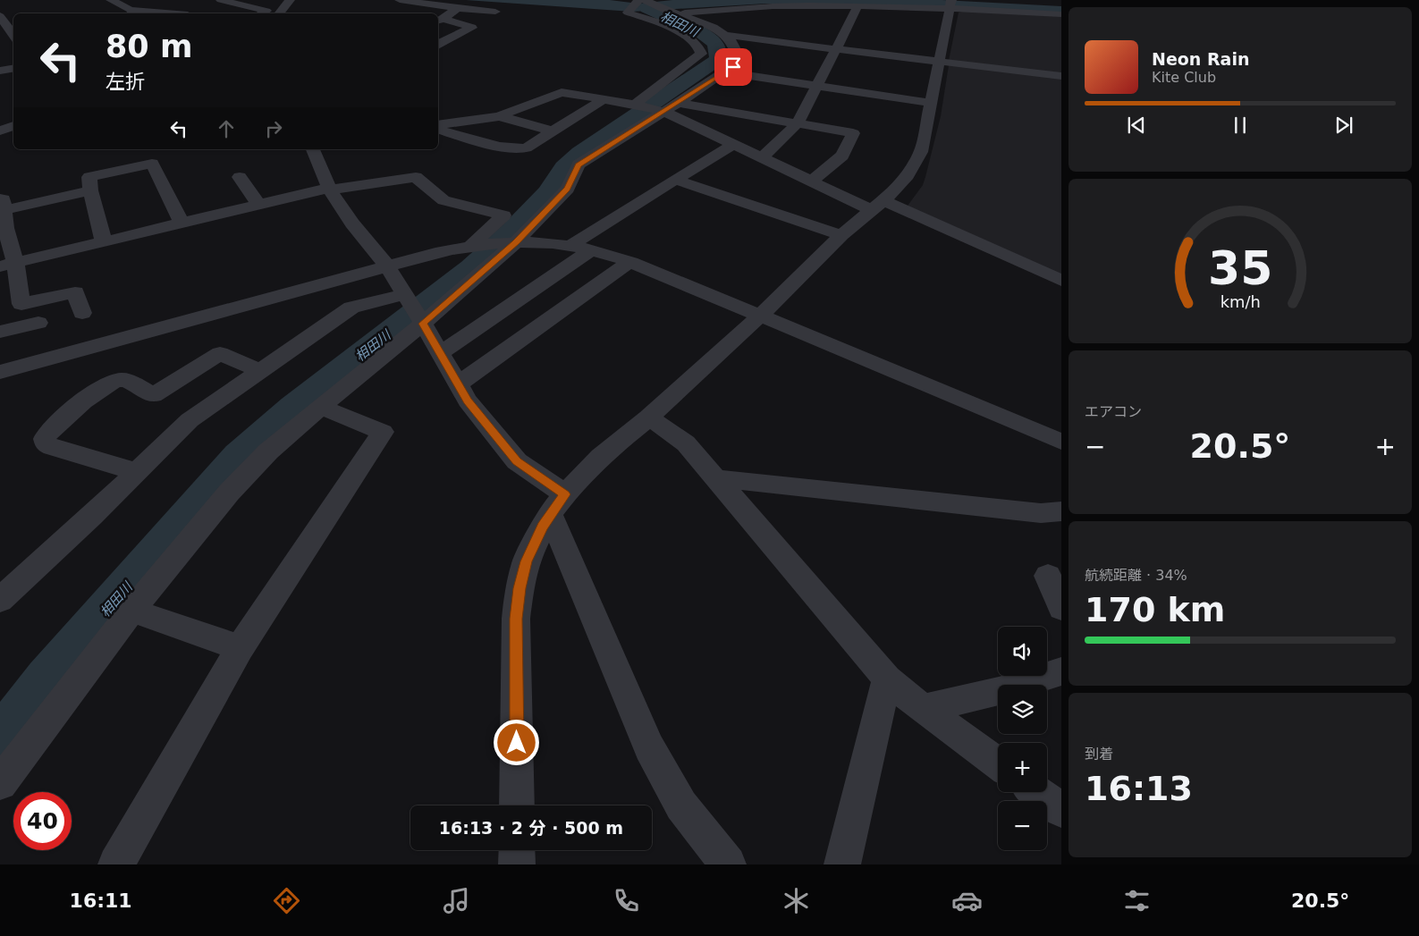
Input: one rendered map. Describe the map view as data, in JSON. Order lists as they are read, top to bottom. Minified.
{"water":["相田川"],"page":{"turn":["80 m","左折"],"song":["Neon Rain","Kite Club"],"tile":["エアコン",["航続距離 · 34%","170 km"],["到着","16:13"]],"heat":["−","20.5°","+"],"map_buttons":["+","−"],"limit":"40","trip":"16:13 · 2 分 · 500 m","tabs":["16:11","20.5°"],"gauge":["35","km/h"]}}
